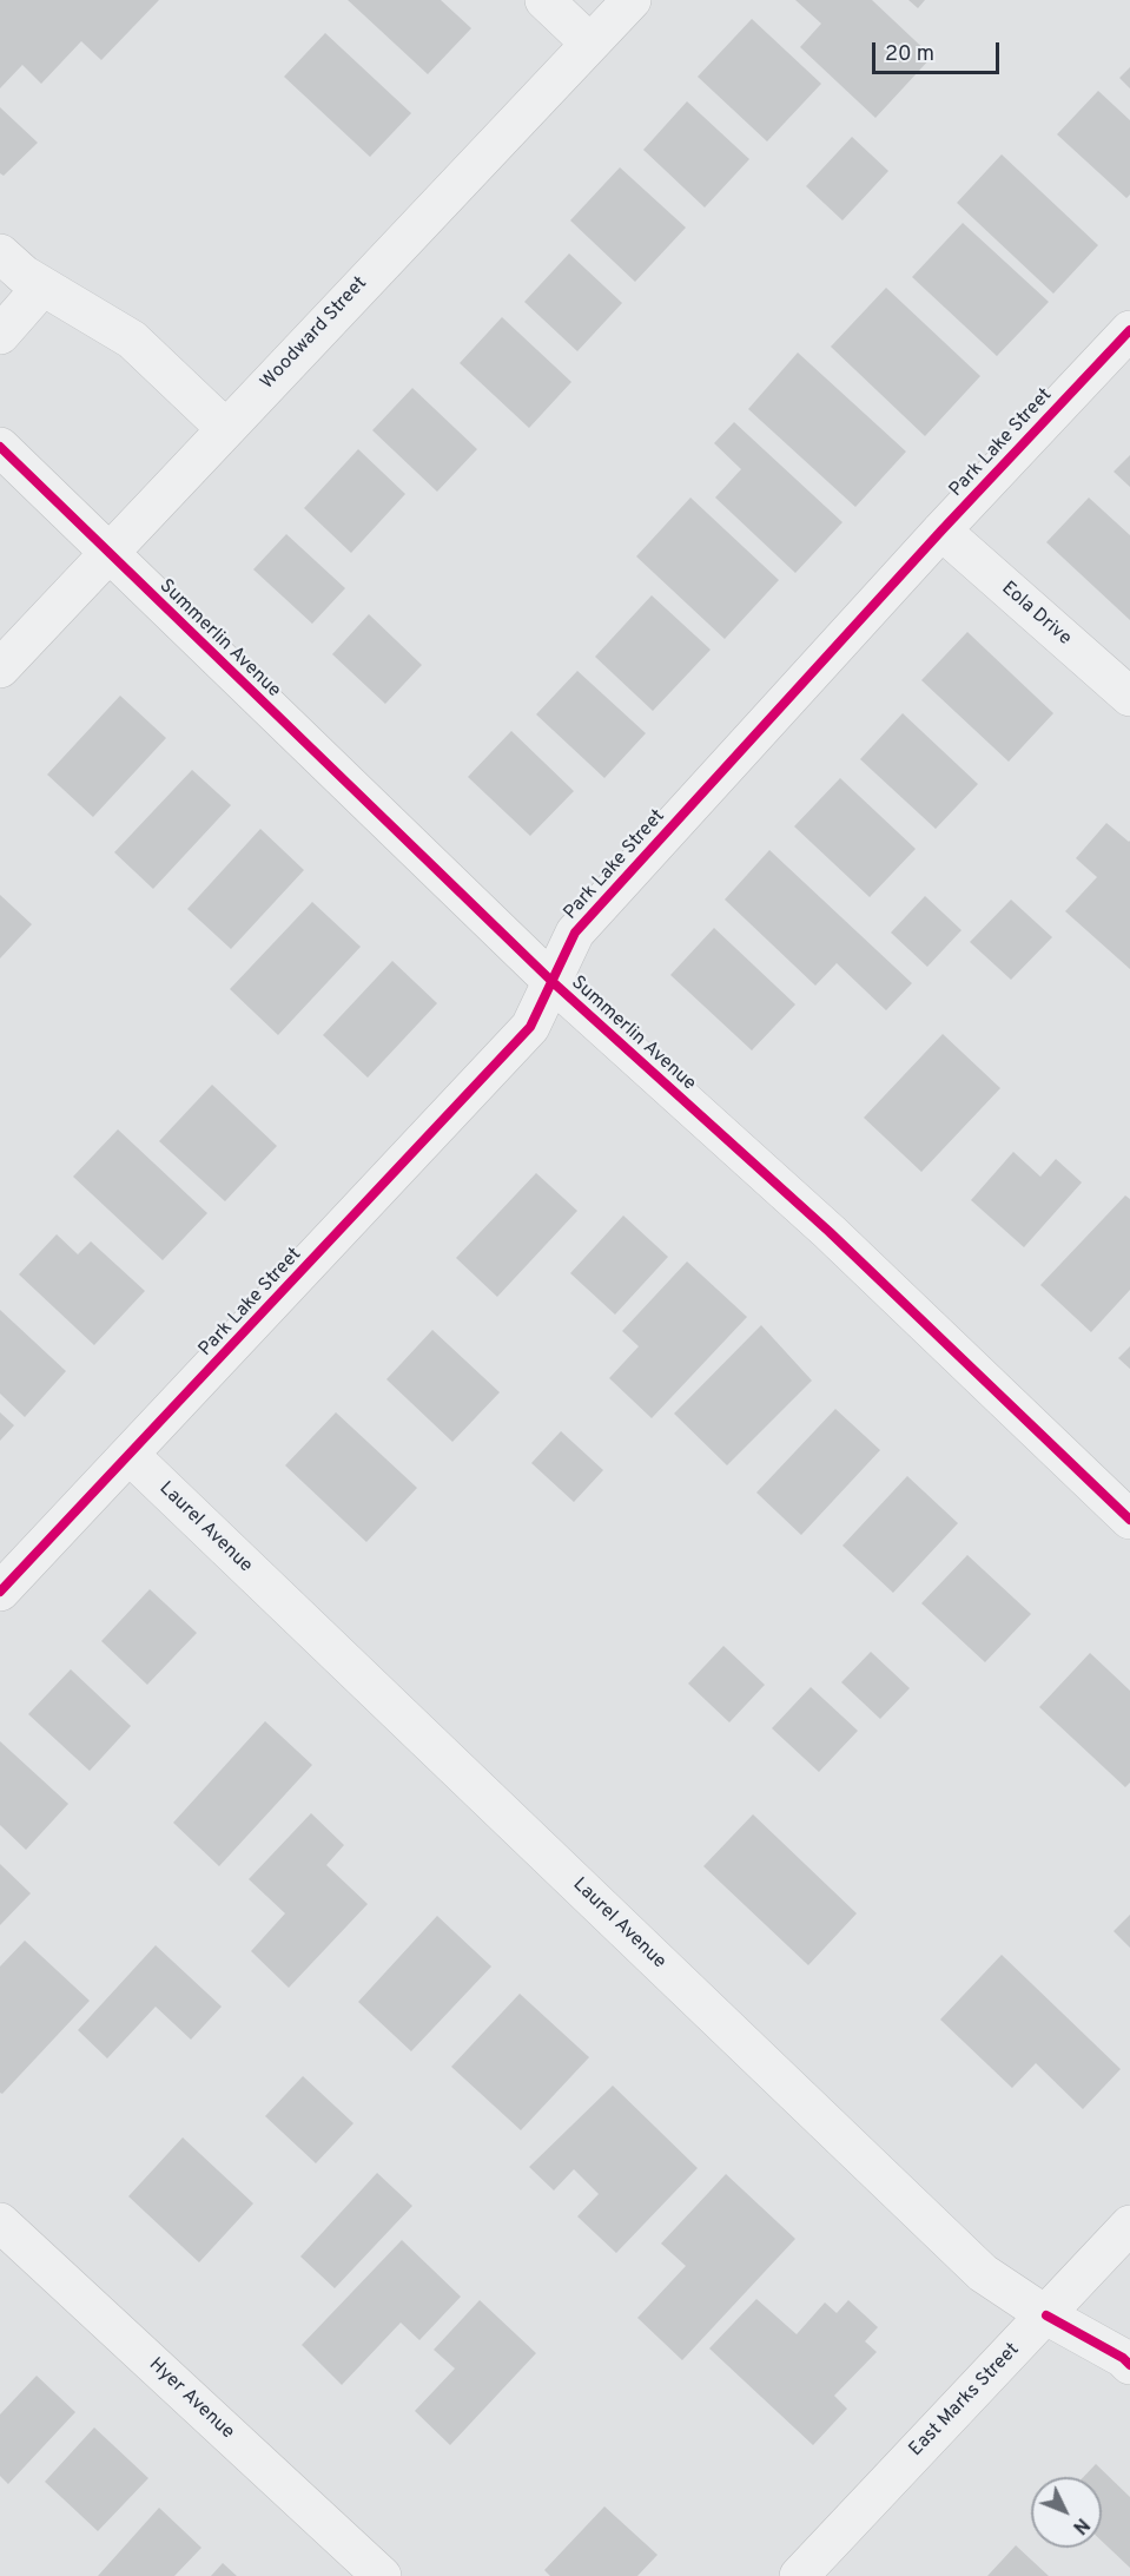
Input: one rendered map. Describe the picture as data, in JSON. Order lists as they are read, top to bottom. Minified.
{"streets":{"street":["Woodward Street","Park Lake Street","Eola Drive","Summerlin Avenue","Laurel Avenue","Hyer Avenue","East Marks Street"]},"crossings":[["Woodward Street","Summerlin Avenue"],["Park Lake Street","Eola Drive"],["Park Lake Street","Summerlin Avenue"],["Park Lake Street","Laurel Avenue"],["Laurel Avenue","East Marks Street"]],"scale_bar":"20 m","north":"bottom right"}
